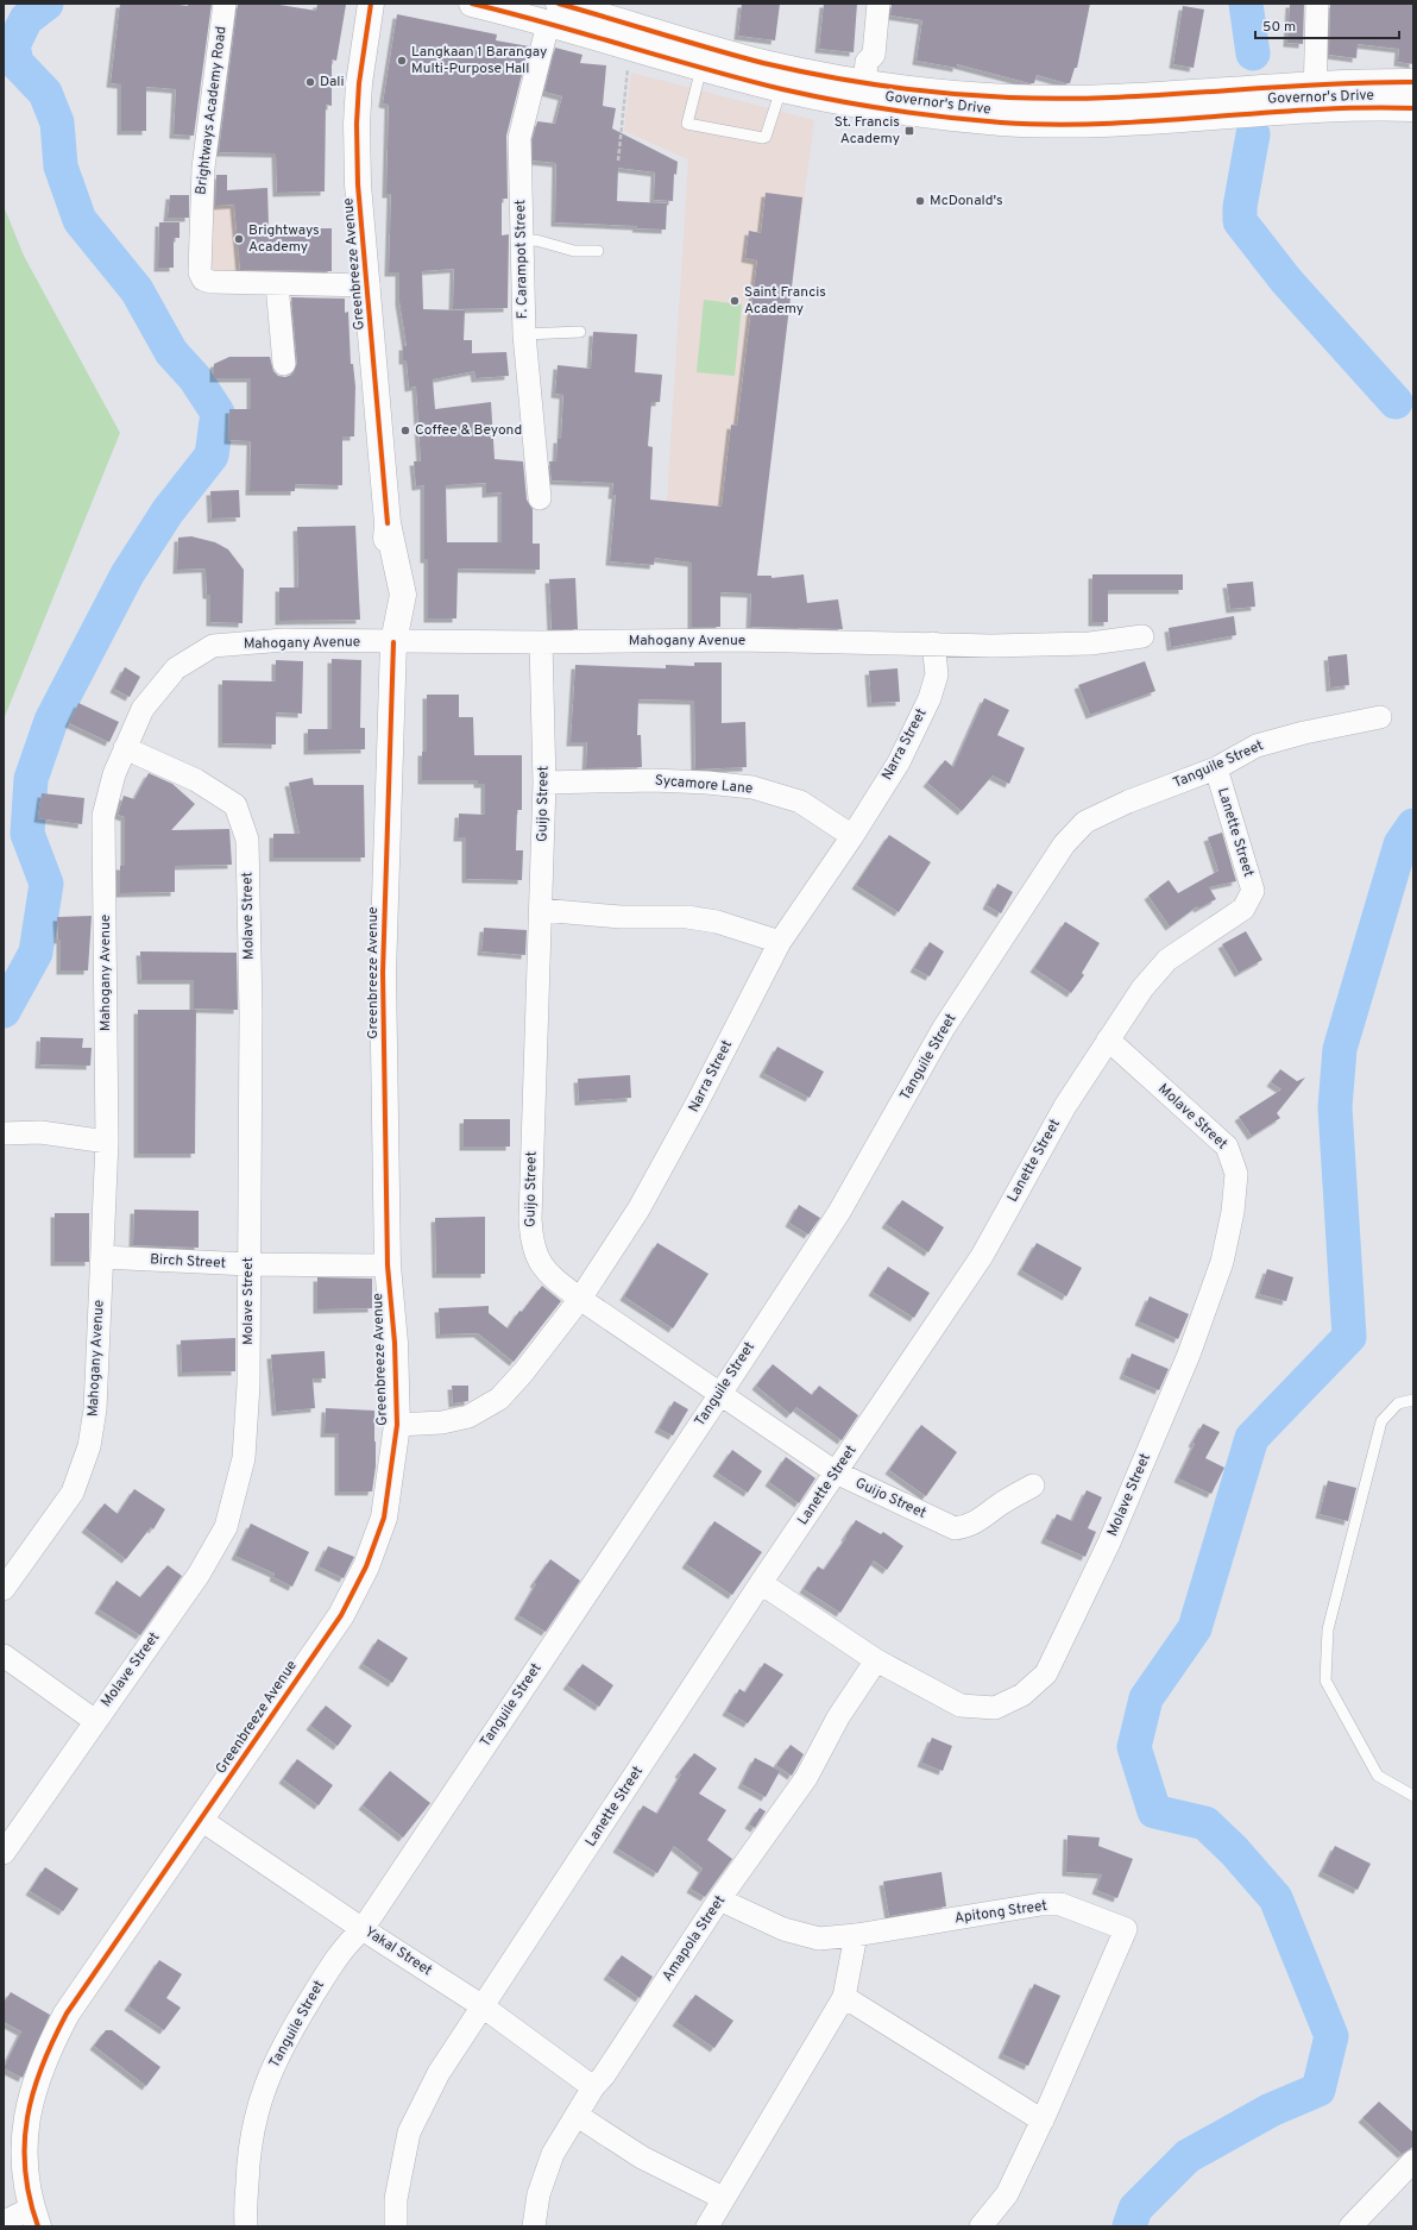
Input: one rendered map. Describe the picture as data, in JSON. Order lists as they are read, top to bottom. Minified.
{"streets":{"street":["Governor's Drive","Brightways Academy Road","F. Carampot Street","Greenbreeze Avenue","Mahogany Avenue","Narra Street","Tanguile Street","Sycamore Lane","Guijo Street","Lanette Street","Molave Street","Birch Street","Apitong Street","Amapola Street","Yakal Street"]},"crossings":[["Governor's Drive","F. Carampot Street"],["Brightways Academy Road","Greenbreeze Avenue"],["Greenbreeze Avenue","Mahogany Avenue"],["Greenbreeze Avenue","Narra Street"],["Greenbreeze Avenue","Birch Street"],["Greenbreeze Avenue","Yakal Street"],["Mahogany Avenue","Narra Street"],["Mahogany Avenue","Guijo Street"],["Mahogany Avenue","Molave Street"],["Mahogany Avenue","Birch Street"],["Narra Street","Sycamore Lane"],["Narra Street","Guijo Street"],["Tanguile Street","Guijo Street"],["Tanguile Street","Lanette Street"],["Tanguile Street","Yakal Street"],["Sycamore Lane","Guijo Street"],["Guijo Street","Lanette Street"],["Lanette Street","Molave Street"],["Lanette Street","Yakal Street"],["Molave Street","Birch Street"],["Molave Street","Amapola Street"],["Apitong Street","Amapola Street"],["Amapola Street","Yakal Street"]],"places":{"other":["Langkaan 1 Barangay Multi-Purpose Hall","Dali","McDonald's","Brightways Academy","Saint Francis Academy","Coffee & Beyond"],"transit":["St. Francis Academy"]},"scale_bar":"50 m"}
